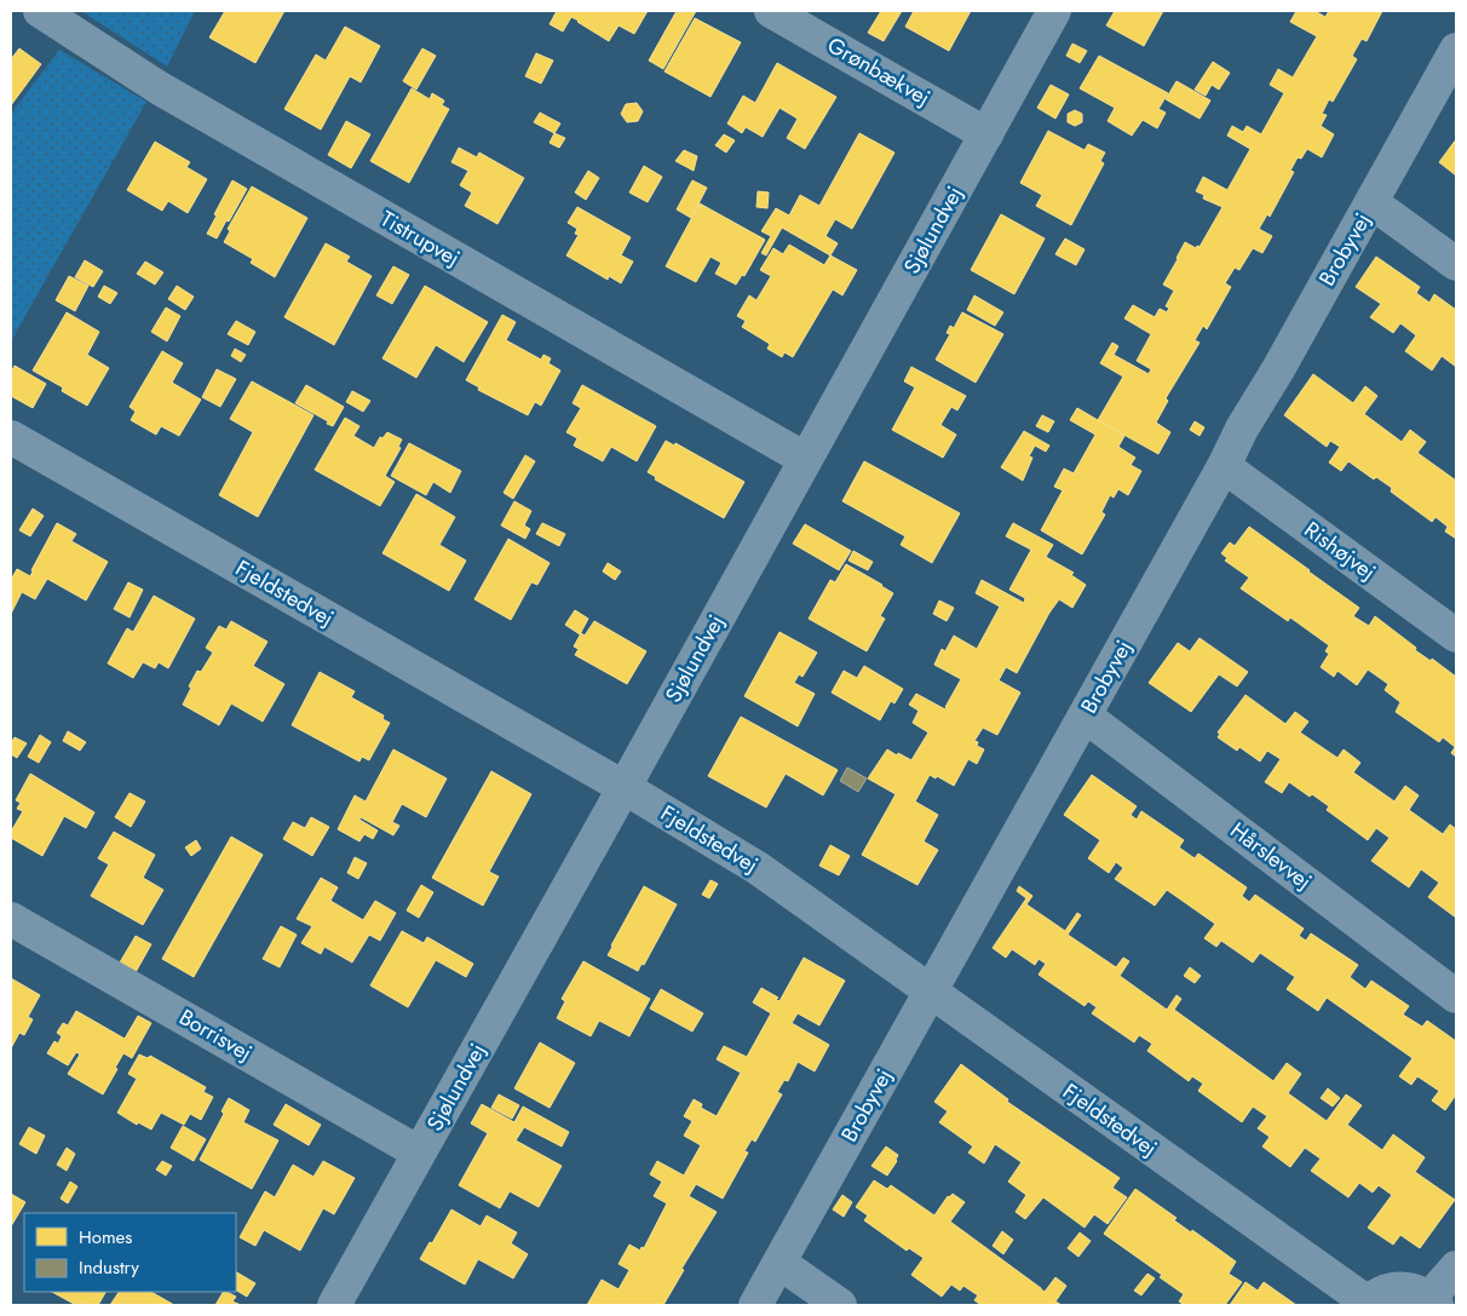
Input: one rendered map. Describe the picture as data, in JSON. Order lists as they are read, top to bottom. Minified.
{"streets":{"street":["Grønbækvej","Sjølundvej","Tistrupvej","Brobyvej","Rishøjvej","Fjeldstedvej","Hårslevvej","Borrisvej"]},"crossings":[["Grønbækvej","Sjølundvej"],["Sjølundvej","Tistrupvej"],["Sjølundvej","Fjeldstedvej"],["Sjølundvej","Borrisvej"],["Brobyvej","Rishøjvej"],["Brobyvej","Fjeldstedvej"],["Brobyvej","Hårslevvej"]],"legend":["Homes","Industry"]}
